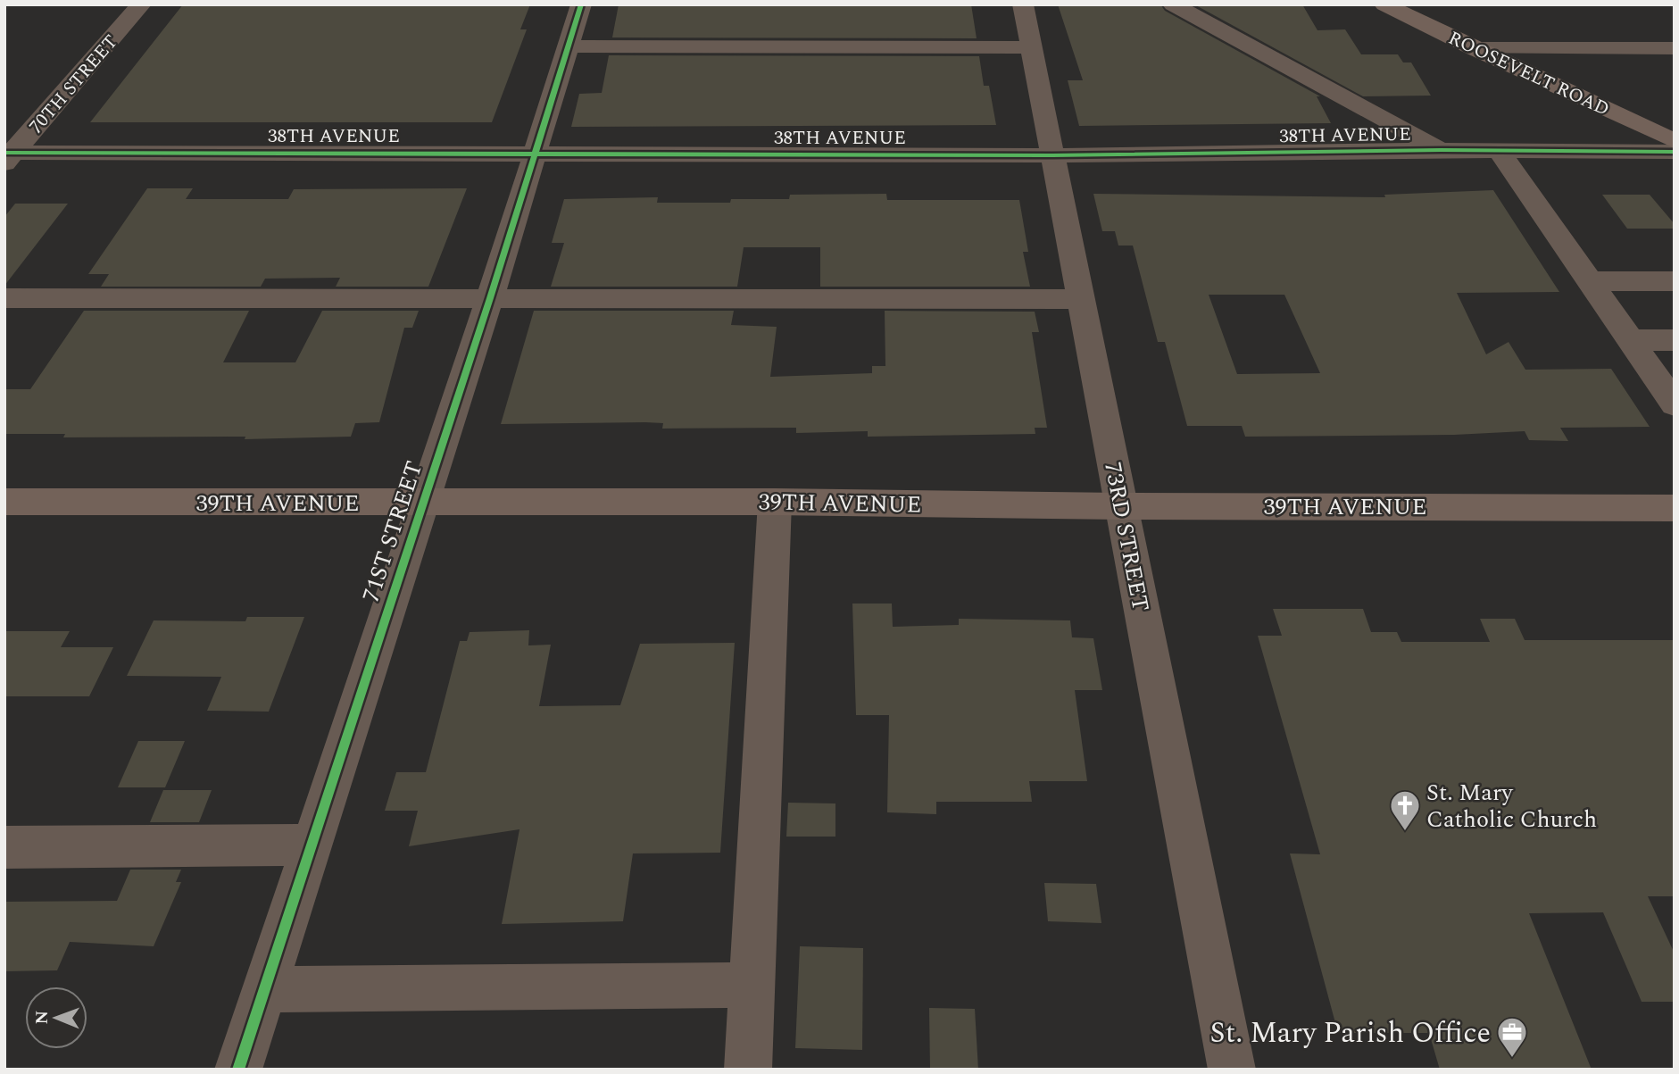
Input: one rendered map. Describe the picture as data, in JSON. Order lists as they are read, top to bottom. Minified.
{"streets":{"main road":["ROOSEVELT ROAD","39TH AVENUE"],"street":["70TH STREET","38TH AVENUE","71ST STREET","73RD STREET"]},"crossings":[["70TH STREET","38TH AVENUE"],["38TH AVENUE","71ST STREET"],["38TH AVENUE","73RD STREET"],["39TH AVENUE","71ST STREET"],["39TH AVENUE","73RD STREET"]],"places":{"church":["St. Mary Catholic Church"],"office":["St. Mary Parish Office"]},"north":"left"}
